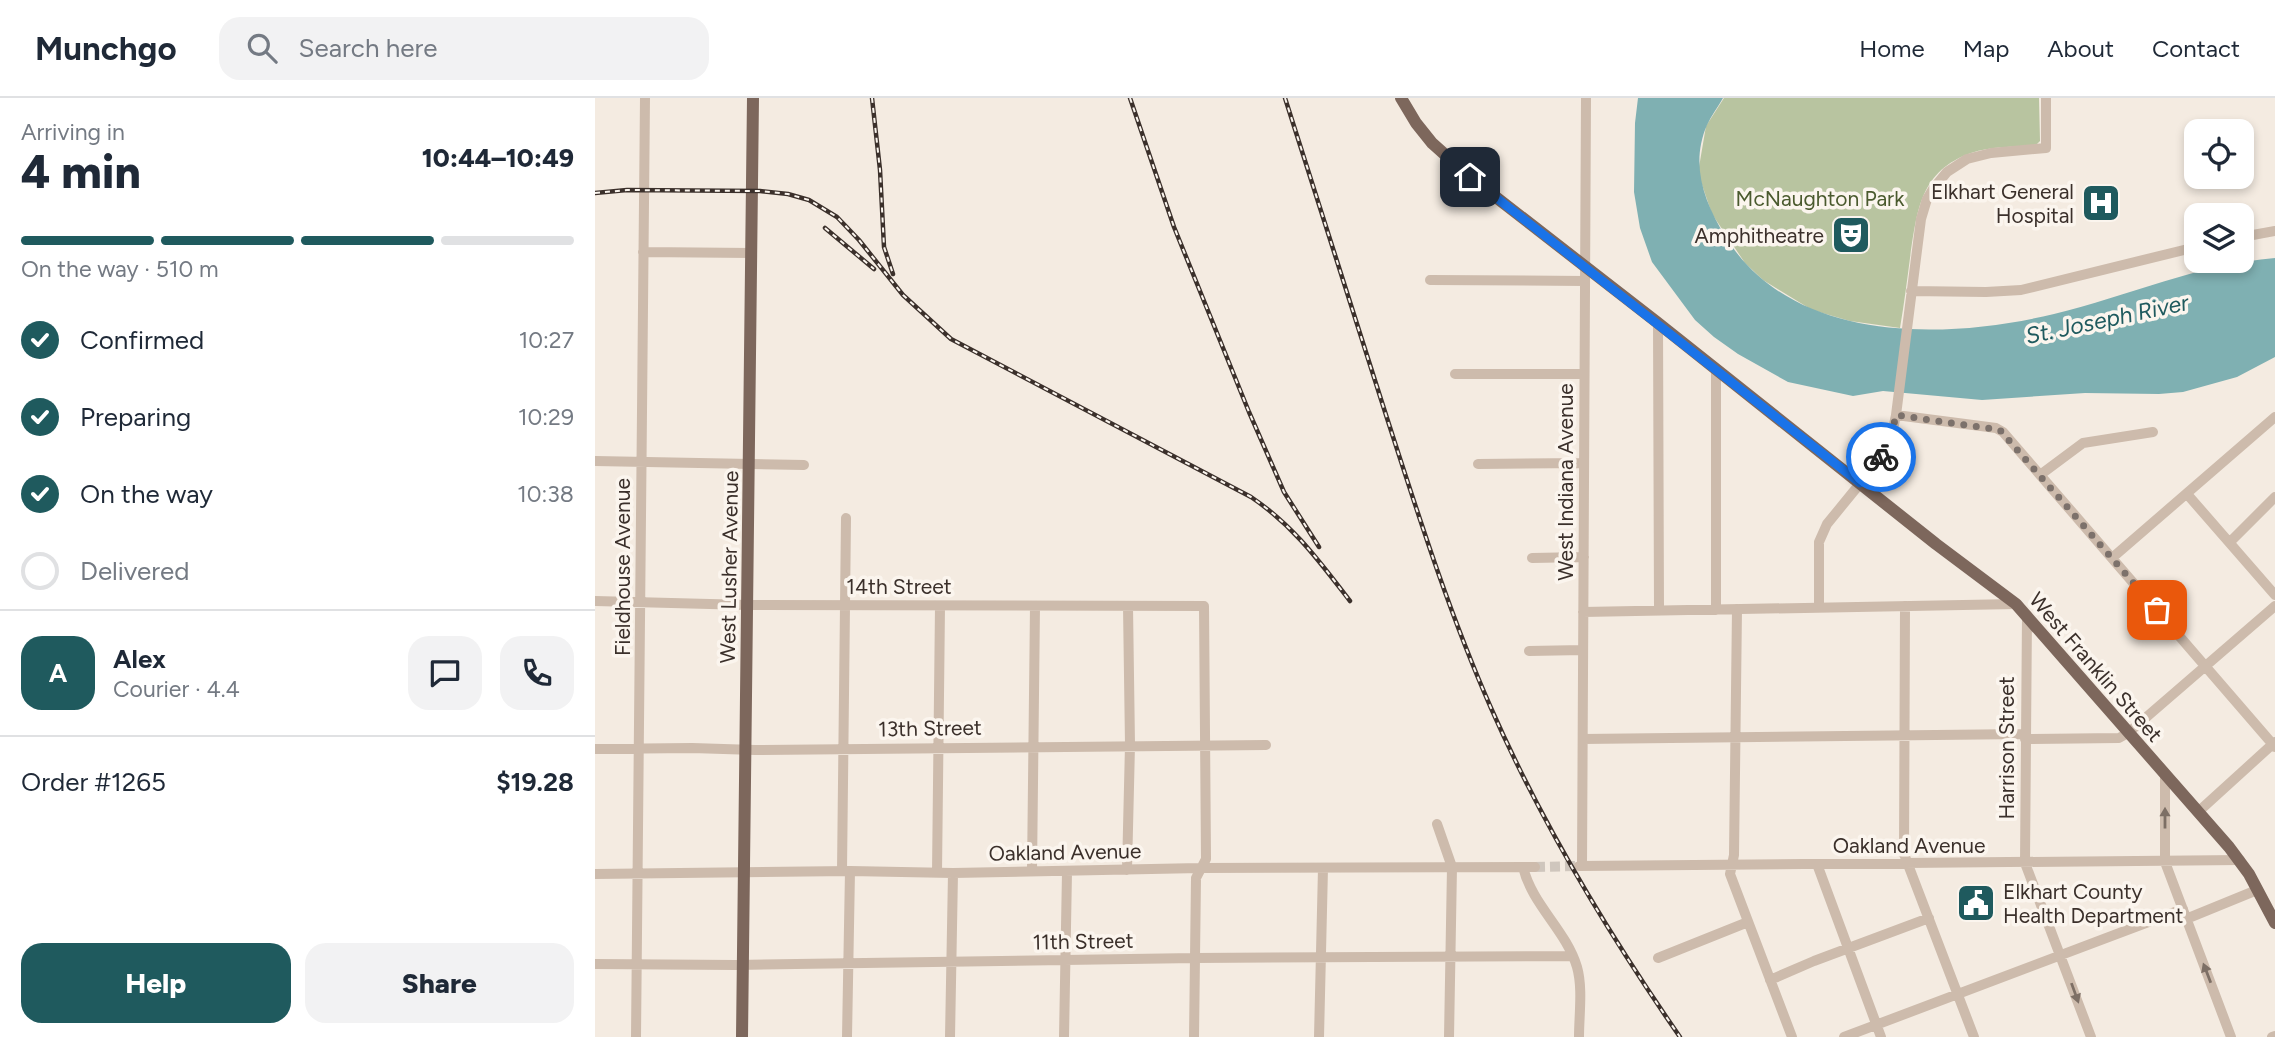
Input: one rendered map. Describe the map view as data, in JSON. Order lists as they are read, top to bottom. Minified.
{"streets":{"main road":["West Lusher Avenue","West Franklin Street"],"street":["West Indiana Avenue","Fieldhouse Avenue","14th Street","13th Street","Harrison Street","Oakland Avenue","11th Street"]},"crossings":[["West Indiana Avenue","West Franklin Street"],["West Indiana Avenue","Oakland Avenue"],["Fieldhouse Avenue","14th Street"],["Fieldhouse Avenue","13th Street"],["Fieldhouse Avenue","Oakland Avenue"],["Fieldhouse Avenue","11th Street"],["West Lusher Avenue","14th Street"],["West Lusher Avenue","13th Street"],["West Lusher Avenue","Oakland Avenue"],["West Lusher Avenue","11th Street"],["14th Street","13th Street"],["West Franklin Street","Harrison Street"],["West Franklin Street","Oakland Avenue"],["Harrison Street","Oakland Avenue"]],"water":["St. Joseph River"],"parks":["McNaughton Park"],"places":{"hospital":["Elkhart General Hospital"],"theatre":["Amphitheatre"],"public building":["Elkhart County Health Department"]},"page":{"header":"Munchgo","search":"Search here","nav":["Home","Map","About","Contact"],"heading":["4 min","Arriving in","10:44–10:49"],"panel":["Alex","Courier · 4.4","Order #1265","$19.28"],"bar":"On the way · 510 m","list":[["Confirmed","10:27"],["Preparing","10:29"],["On the way","10:38"],"Delivered"],"round":"A","buttons":["Help","Share"]}}
